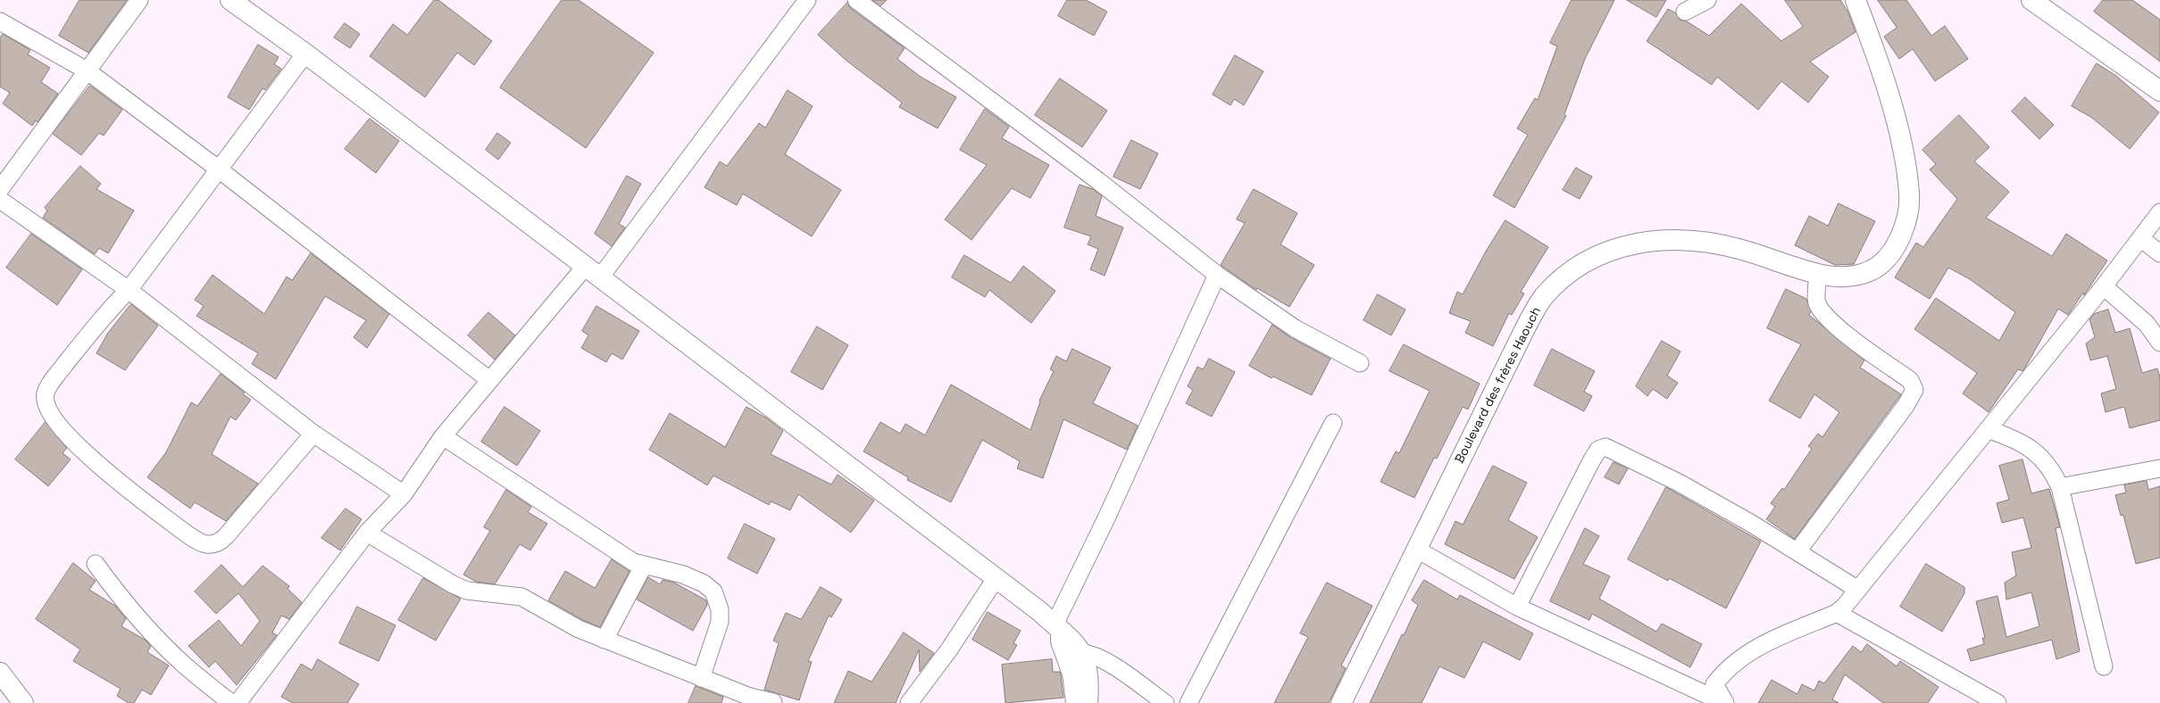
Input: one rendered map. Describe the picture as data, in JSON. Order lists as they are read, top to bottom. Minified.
{"streets":{"main road":["Boulevard des frères Haouch"]}}
